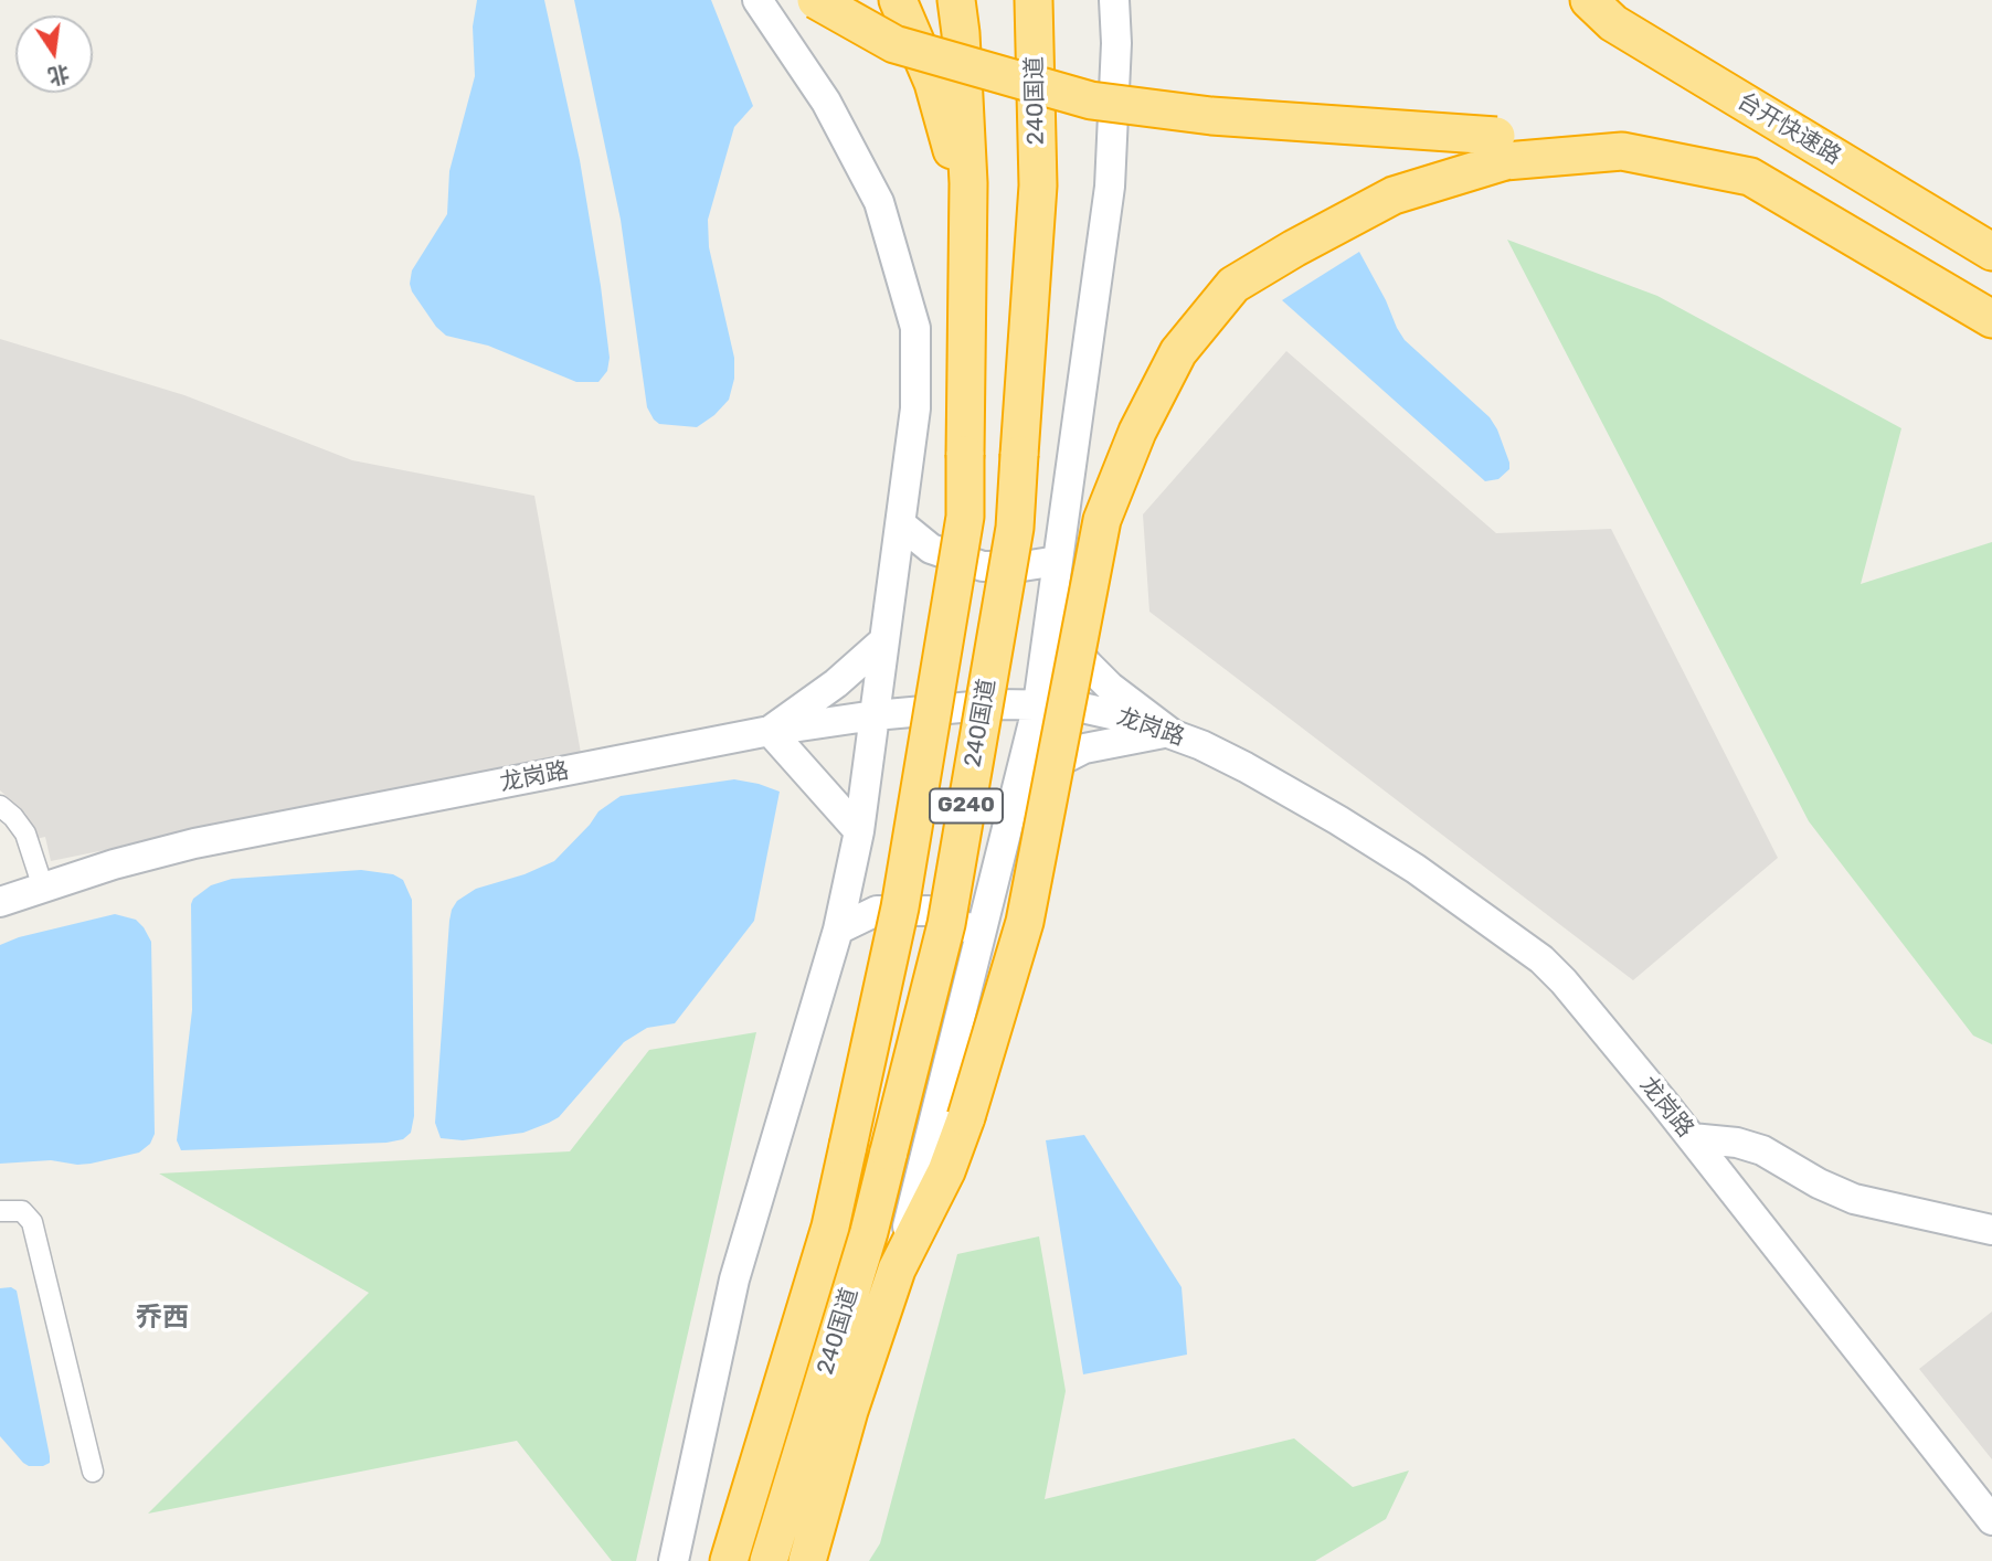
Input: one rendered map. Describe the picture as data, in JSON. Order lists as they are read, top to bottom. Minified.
{"streets":{"highway":["240国道","台开快速路","G240"],"main road":["龙岗路"]},"districts":["乔西"],"north":"bottom"}
